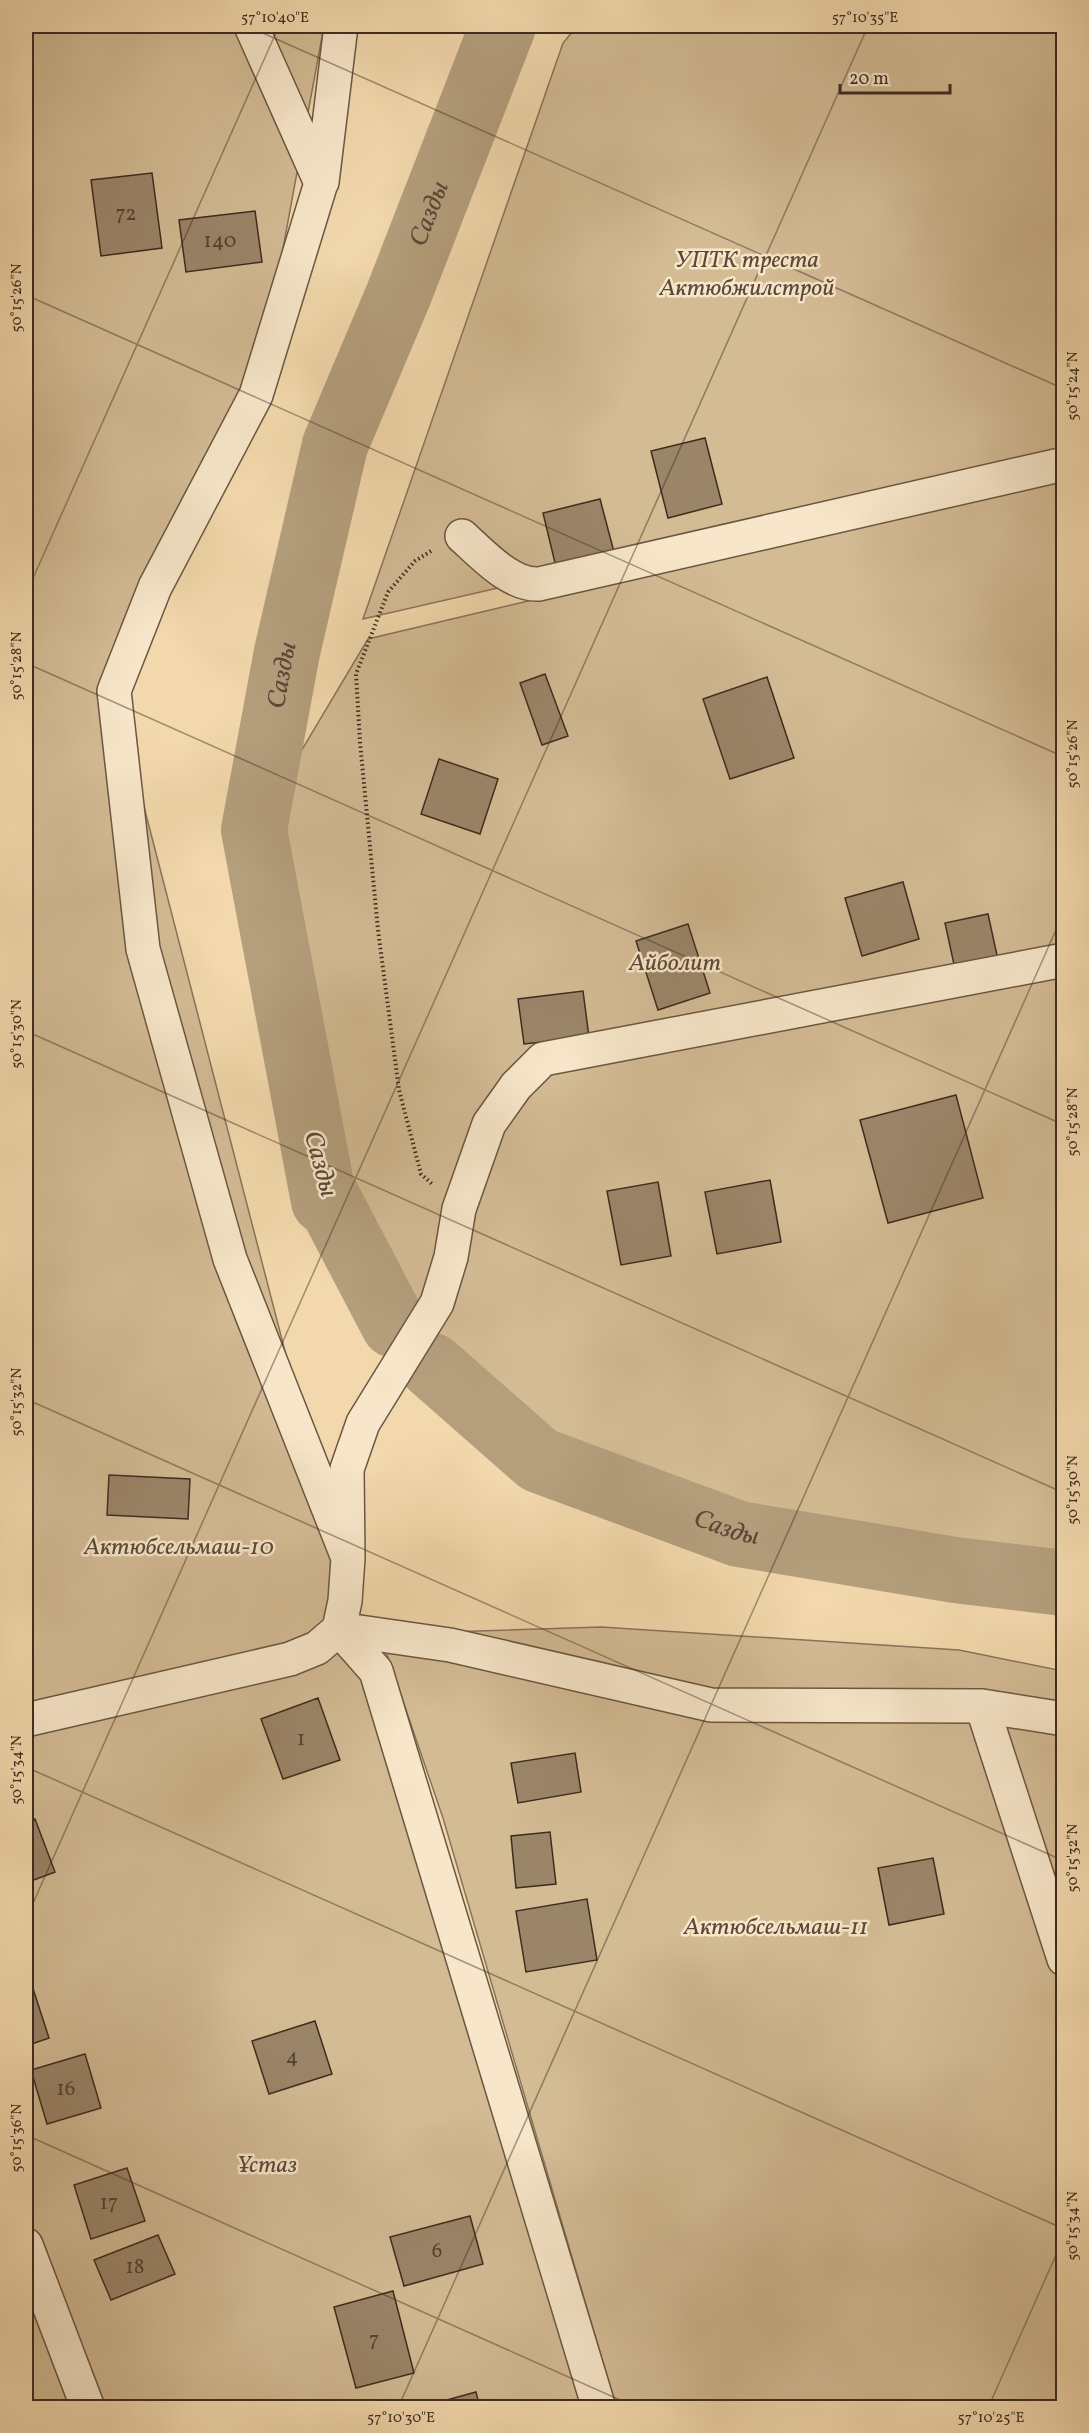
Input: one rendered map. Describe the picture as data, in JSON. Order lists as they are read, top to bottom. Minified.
{"water":["Сазды"],"parks":["УПТК треста Актюбжилстрой","Айболит","Актюбсельмаш-10","Актюбсельмаш-11","Ұстаз"],"house_numbers":["72","140","1","4","16","17","6","18","7"],"scale_bar":"20 m","coordinates":["57°10'40\"E","57°10'35\"E","50°15'26\"N","50°15'24\"N","50°15'28\"N","50°15'30\"N","50°15'32\"N","50°15'34\"N","50°15'36\"N","57°10'30\"E","57°10'25\"E"]}
